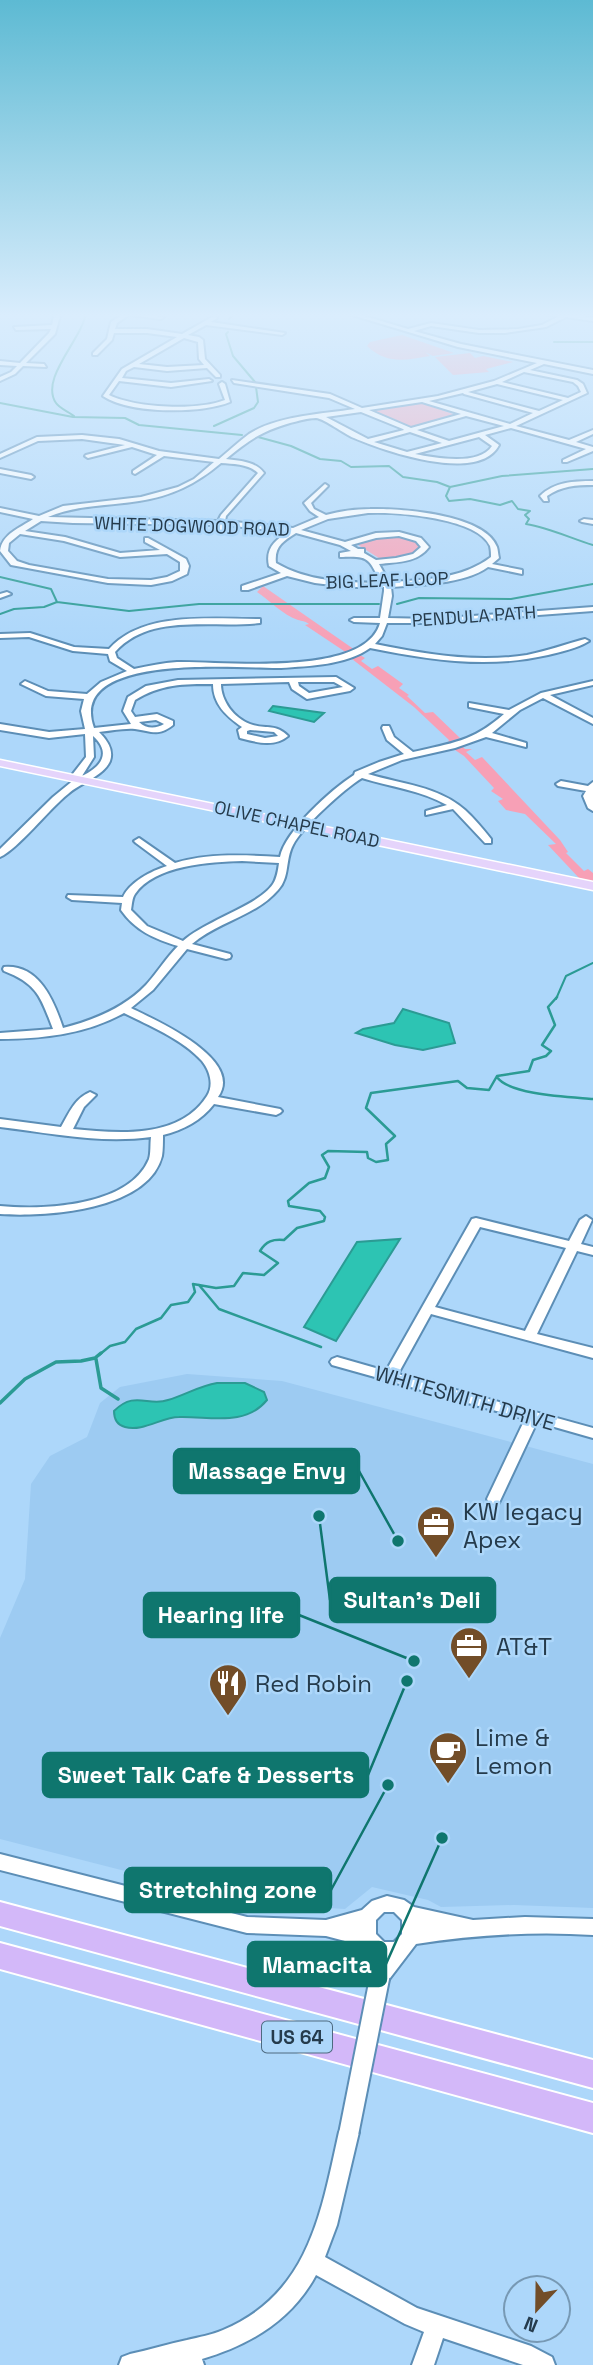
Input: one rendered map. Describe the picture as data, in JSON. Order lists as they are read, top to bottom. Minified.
{"streets":{"highway":["US 64"],"main road":["OLIVE CHAPEL ROAD"],"street":["WHITE DOGWOOD ROAD","BIG LEAF LOOP","PENDULA PATH","WHITESMITH DRIVE"]},"crossings":[["WHITE DOGWOOD ROAD","BIG LEAF LOOP"]],"places":{"other":["Sultan's Deli","Massage Envy","Hearing life","Sweet Talk Cafe & Desserts","Stretching zone","Mamacita"],"office":["KW legacy Apex","AT&T"],"restaurant":["Red Robin"],"cafe":["Lime & Lemon"]},"north":"bottom"}
